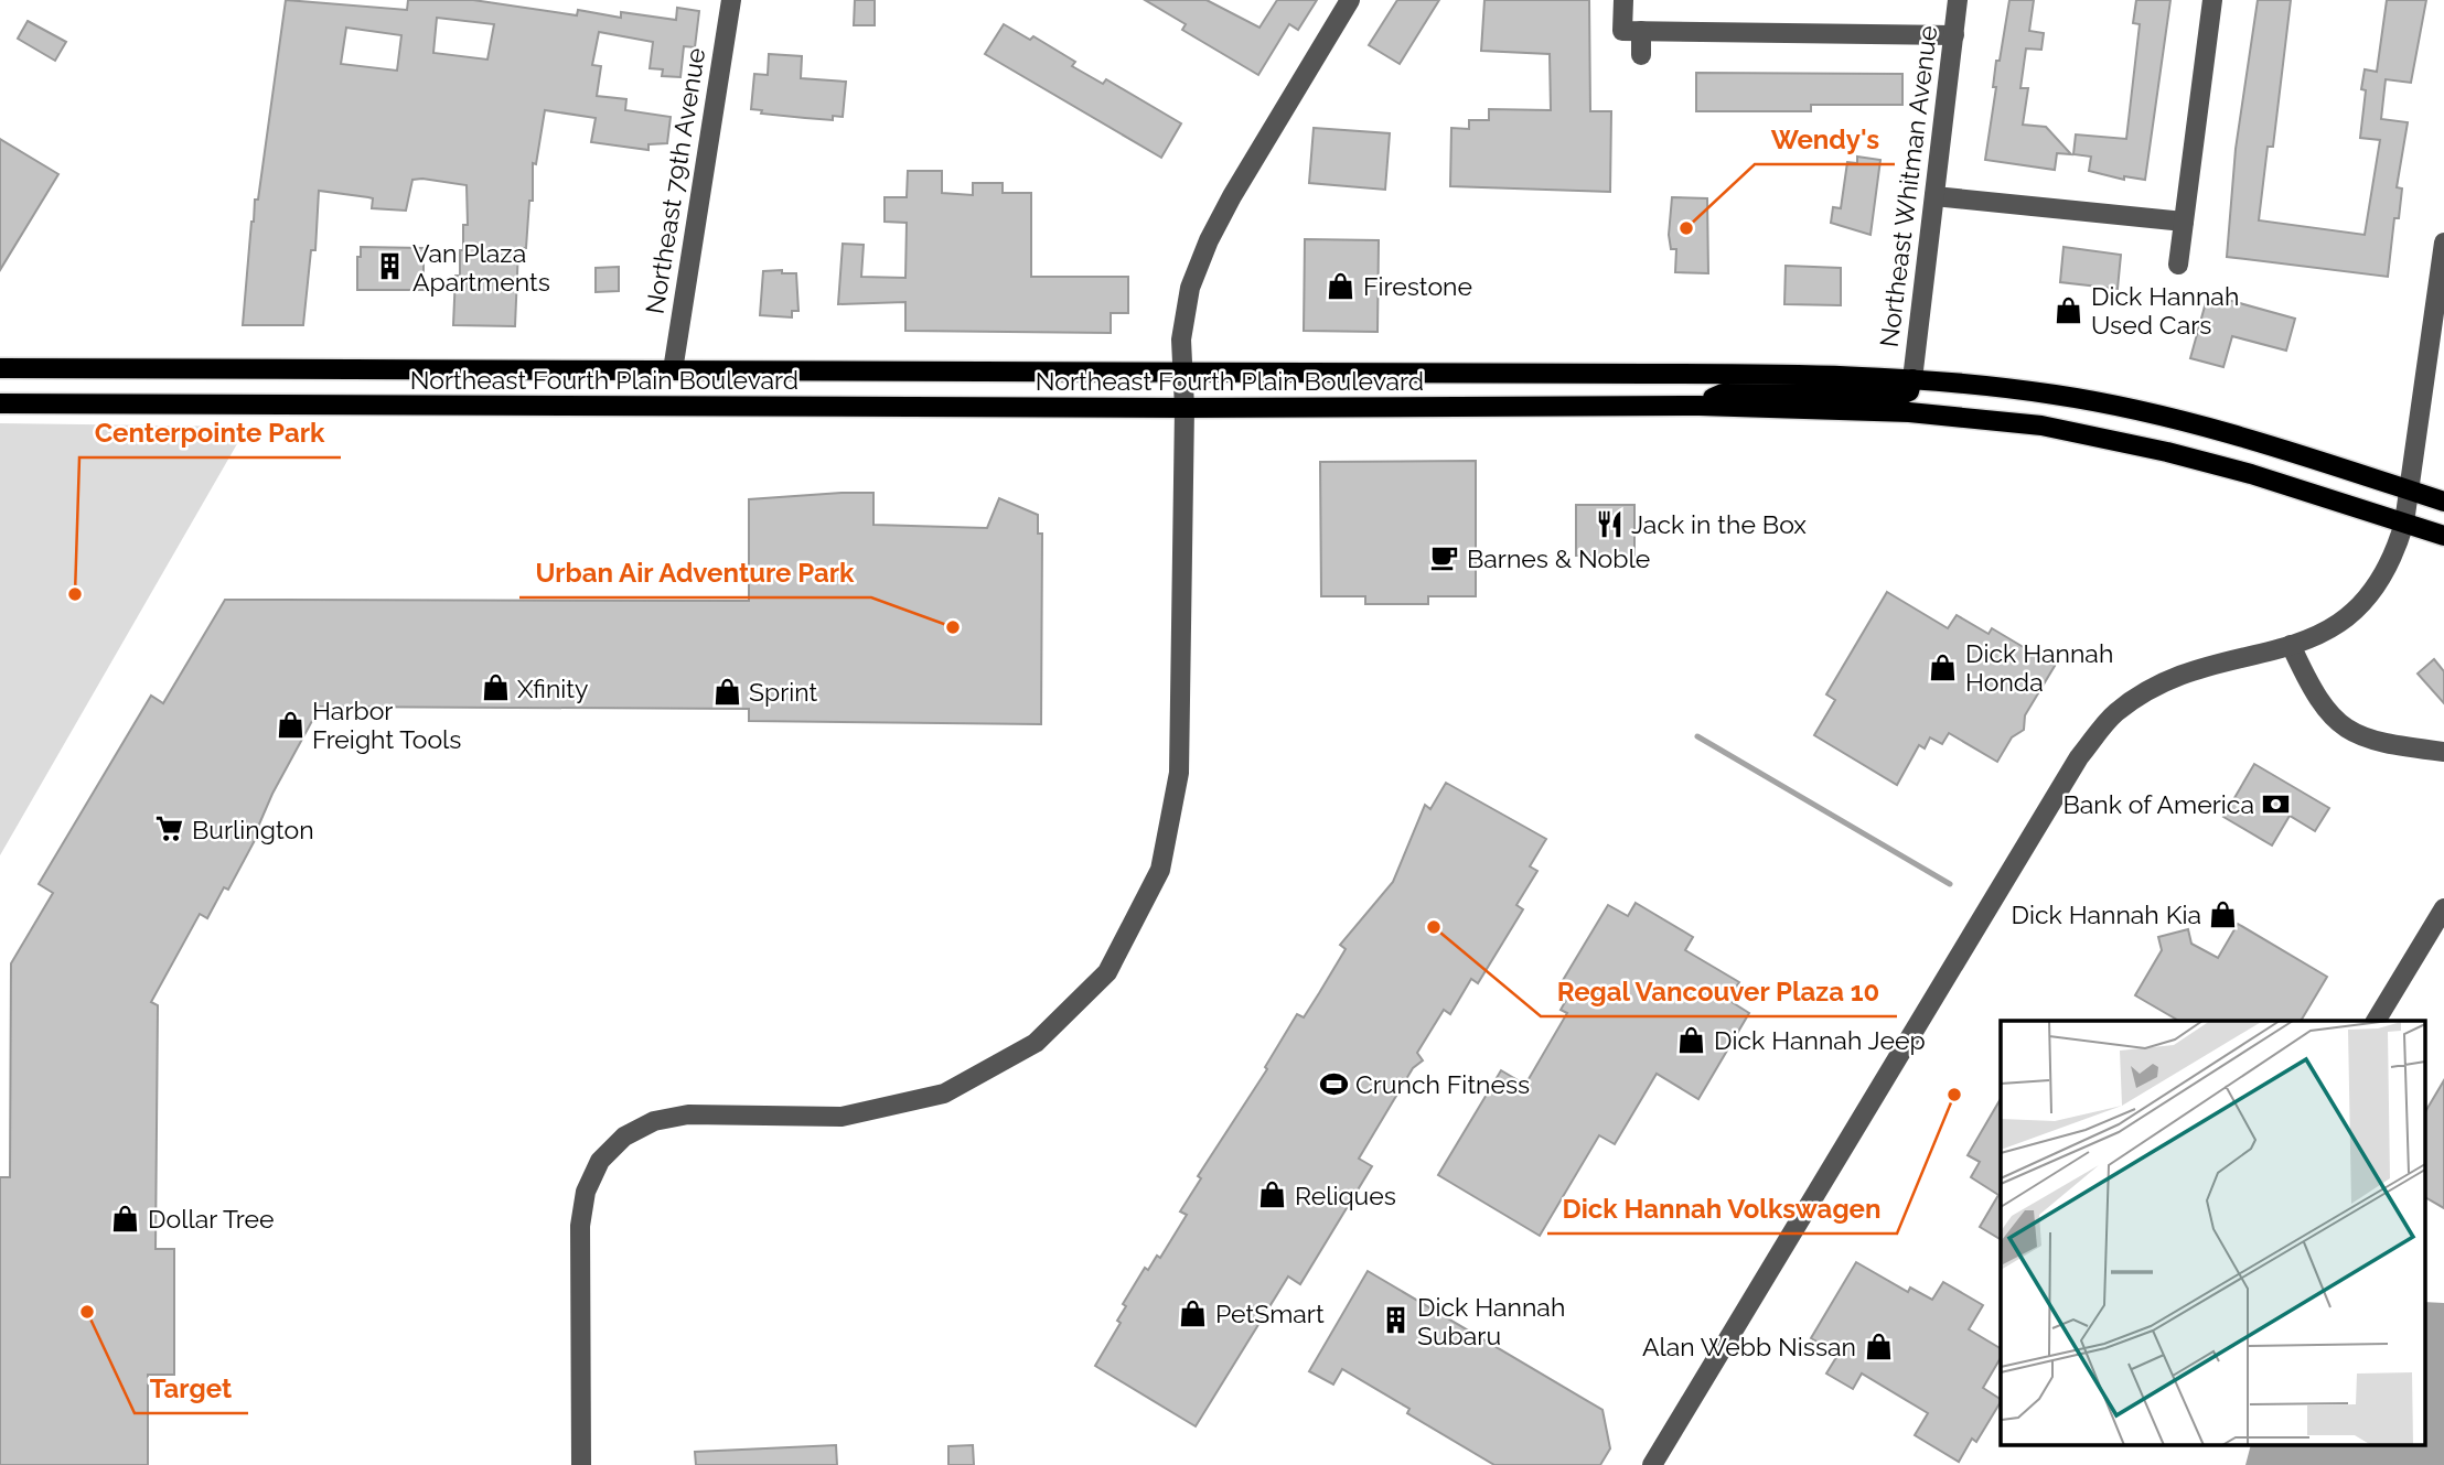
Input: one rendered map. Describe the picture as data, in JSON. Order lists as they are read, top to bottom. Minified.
{"streets":{"main road":["Northeast Fourth Plain Boulevard"],"street":["Northeast 79th Avenue","Northeast Whitman Avenue"]},"crossings":[["Northeast 79th Avenue","Northeast Fourth Plain Boulevard"],["Northeast Whitman Avenue","Northeast Fourth Plain Boulevard"]],"places":{"other":["Wendy's","Centerpointe Park","Urban Air Adventure Park","Regal Vancouver Plaza 10","Dick Hannah Volkswagen","Target"],"building":["Van Plaza Apartments","Dick Hannah Subaru"],"shop":["Firestone","Dick Hannah Used Cars","Dick Hannah Honda","Xfinity","Sprint","Harbor Freight Tools","Dick Hannah Kia","Dick Hannah Jeep","Reliques","Dollar Tree","PetSmart","Alan Webb Nissan"],"restaurant":["Jack in the Box"],"cafe":["Barnes & Noble"],"bank":["Bank of America"],"supermarket":["Burlington"],"sports":["Crunch Fitness"]}}
